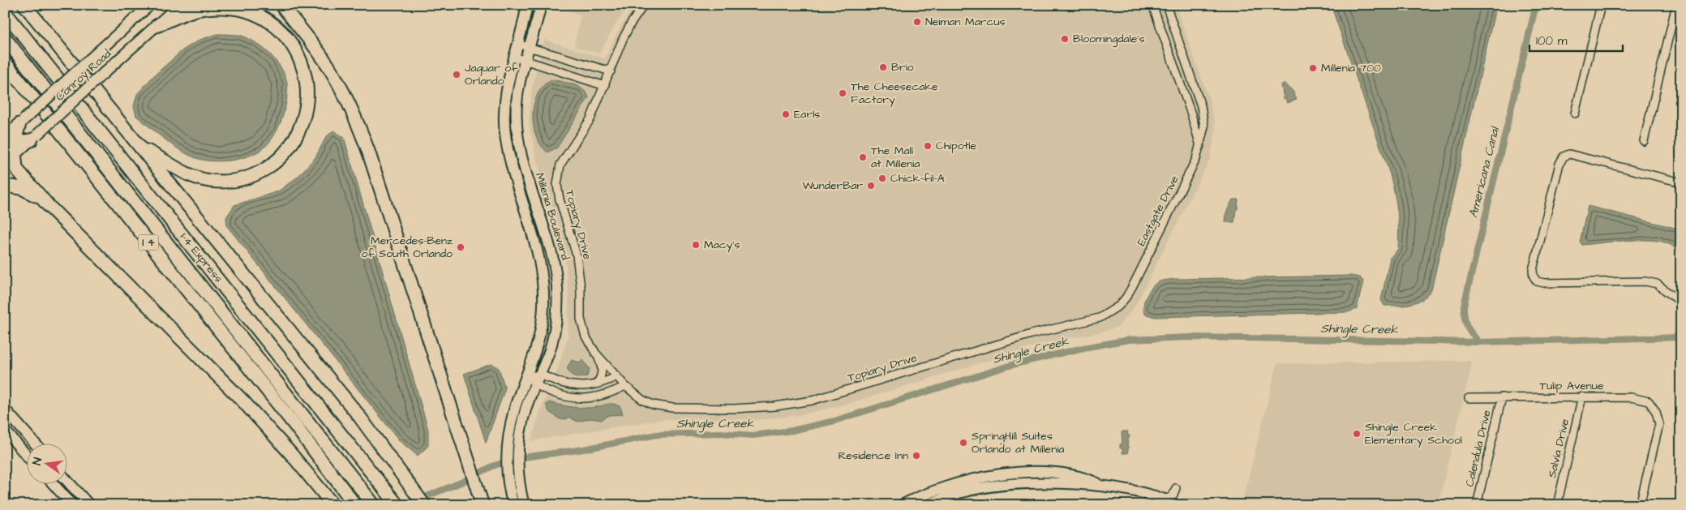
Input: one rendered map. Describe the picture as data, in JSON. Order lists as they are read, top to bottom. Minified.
{"streets":{"highway":["I 4","I-4 Express"],"street":["Conroy Road","Eastgate Drive","Millenia Boulevard","Topiary Drive","Tulip Avenue","Calendula Drive","Salvia Drive"]},"crossings":[["Eastgate Drive","Topiary Drive"],["Tulip Avenue","Calendula Drive"],["Tulip Avenue","Salvia Drive"]],"water":["Americana Canal","Shingle Creek"],"places":["Neiman Marcus","Bloomingdale's","Brio","Millenia 700","Jaguar of Orlando","The Cheesecake Factory","Earls","Chipotle","The Mall at Millenia","Chick-fil-A","WunderBar","Macy's","Mercedes-Benz of South Orlando","Shingle Creek Elementary School","SpringHill Suites Orlando at Millenia","Residence Inn"],"scale_bar":"100 m","north":"left"}
